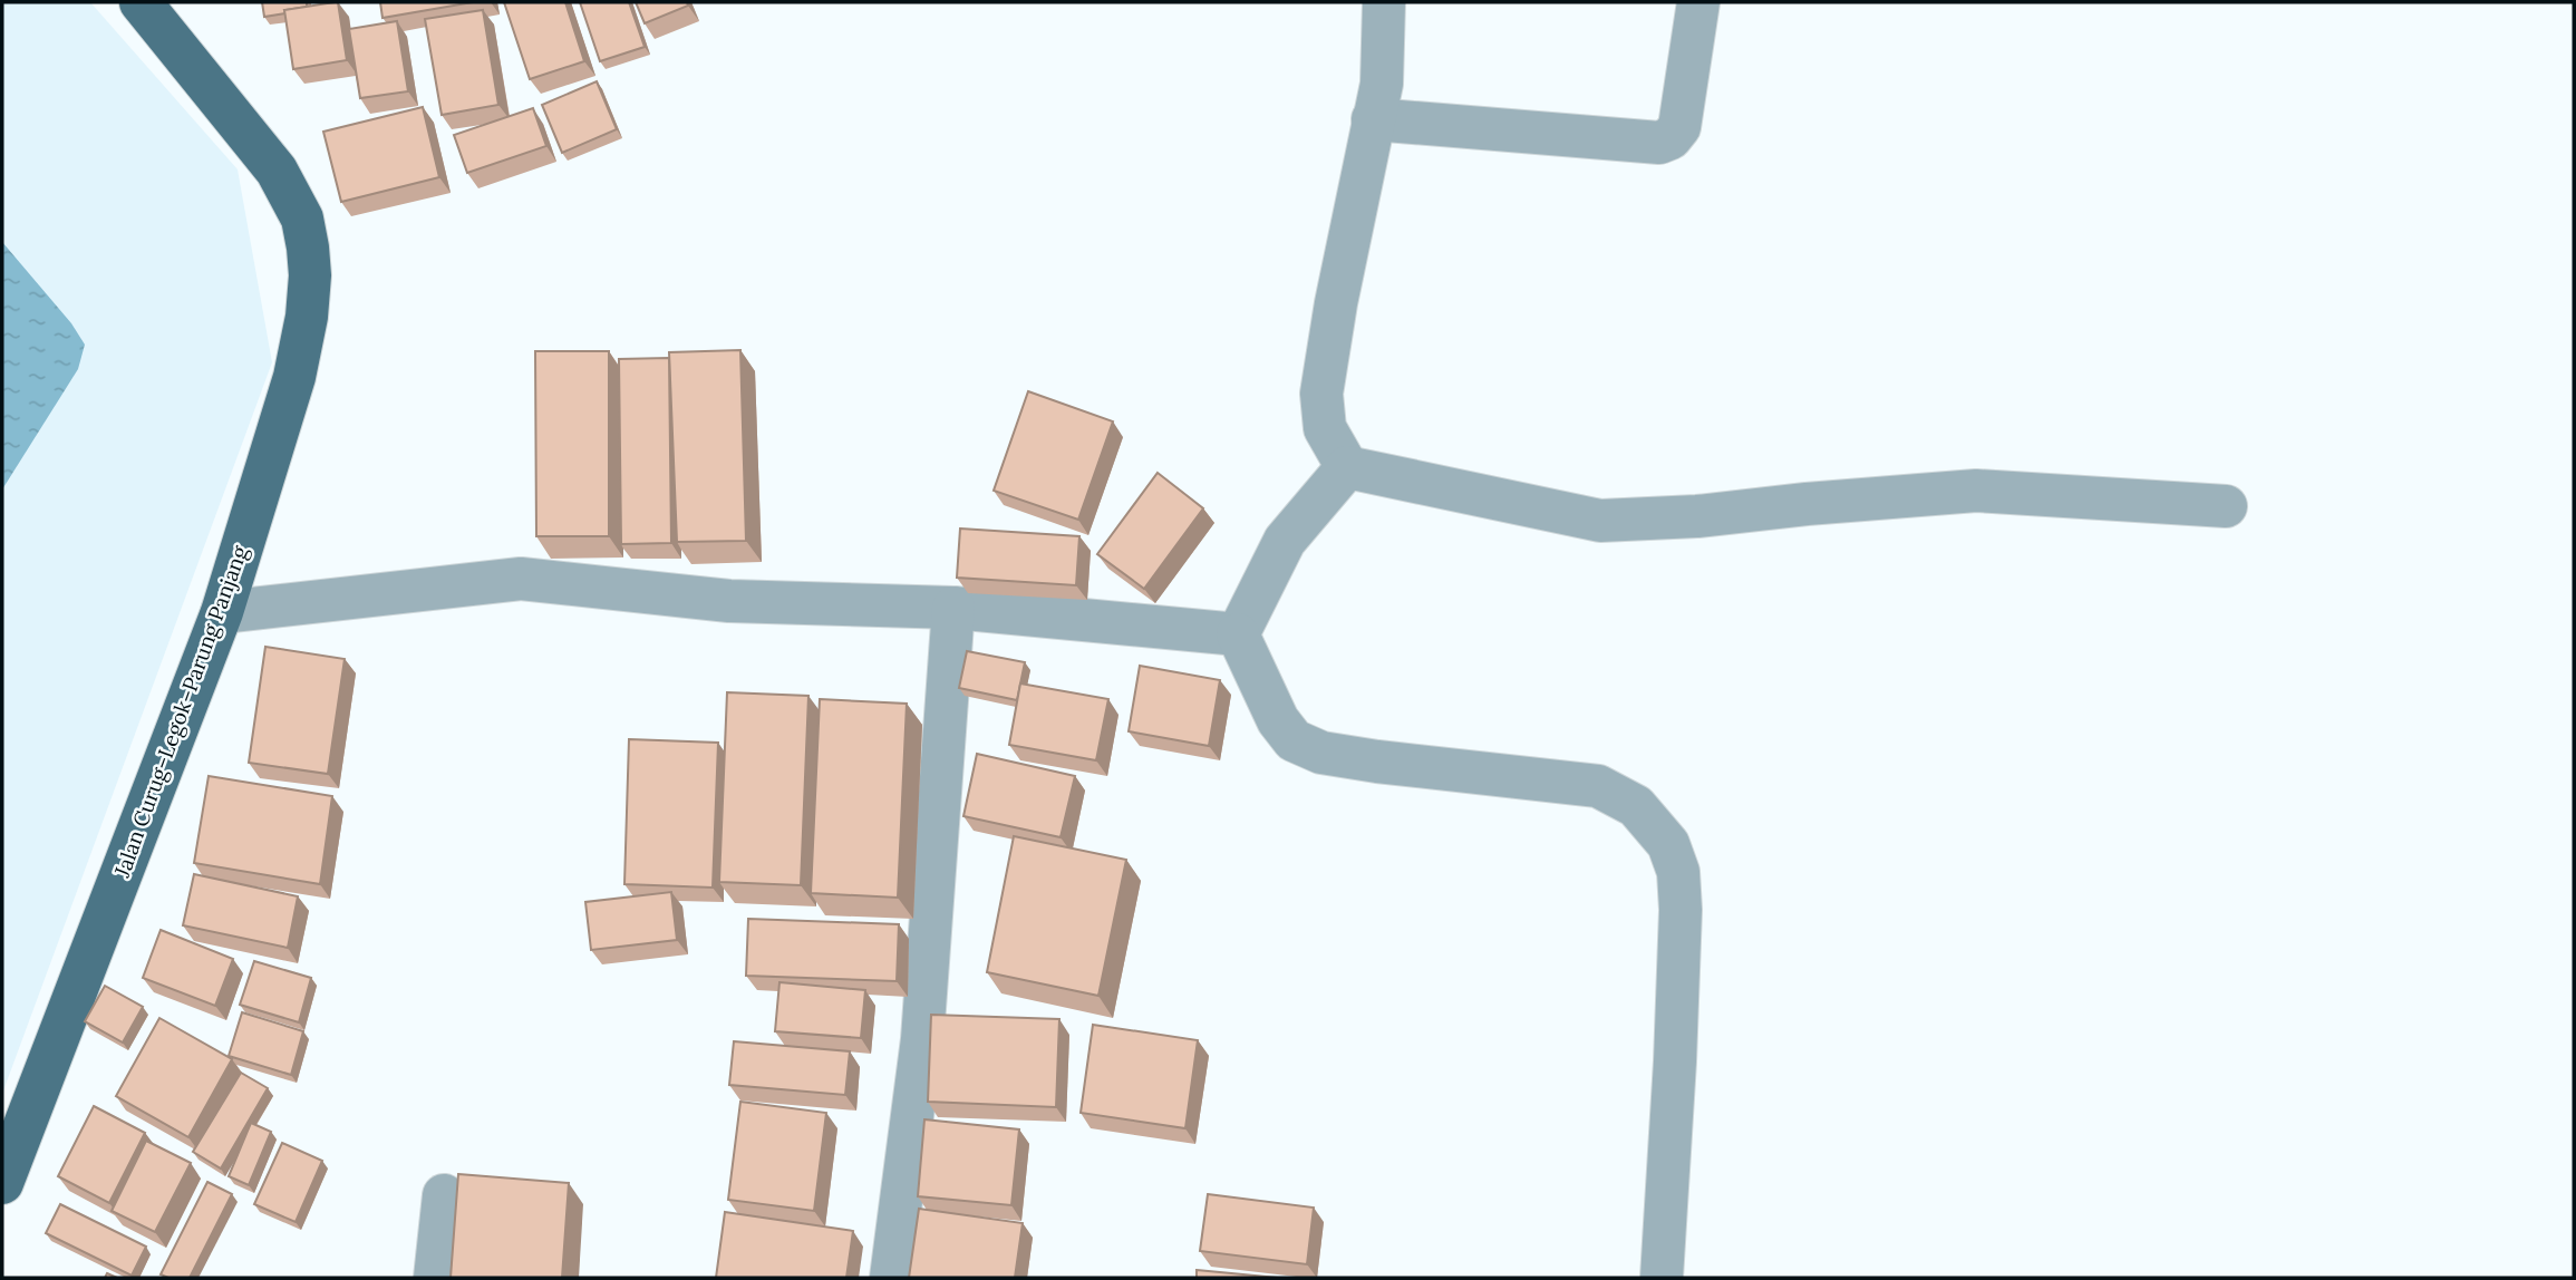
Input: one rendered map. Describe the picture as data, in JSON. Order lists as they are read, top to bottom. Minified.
{"streets":{"main road":["Jalan Curug–Legok–Parung Panjang"]}}
